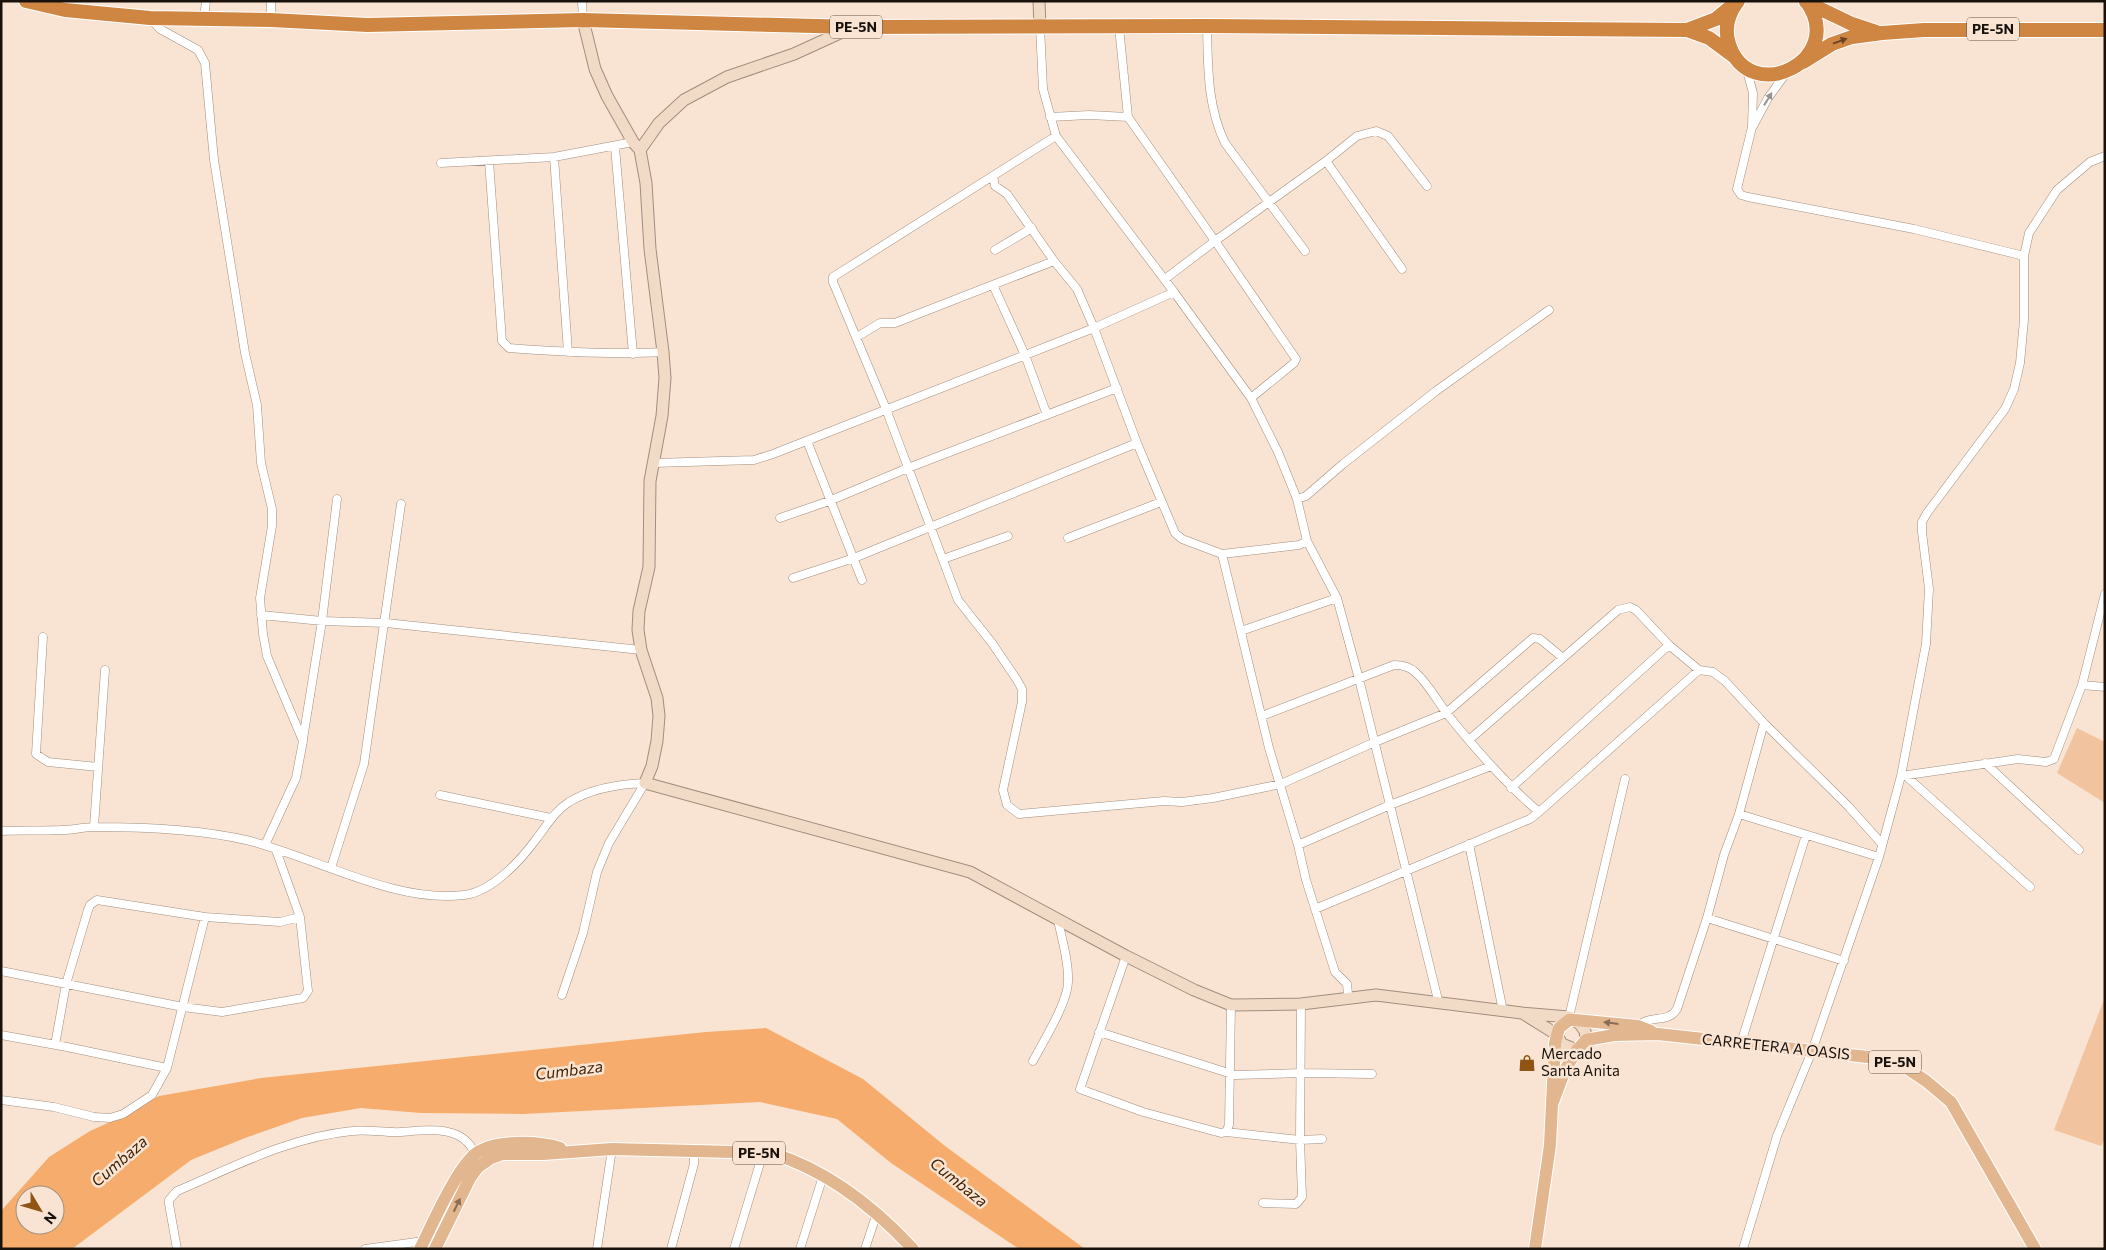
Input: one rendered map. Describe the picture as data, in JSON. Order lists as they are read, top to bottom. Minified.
{"streets":{"highway":["PE-5N"],"main road":["CARRETERA A OASIS"]},"water":["Cumbaza"],"places":{"shop":["Mercado Santa Anita"]},"north":"bottom right"}
